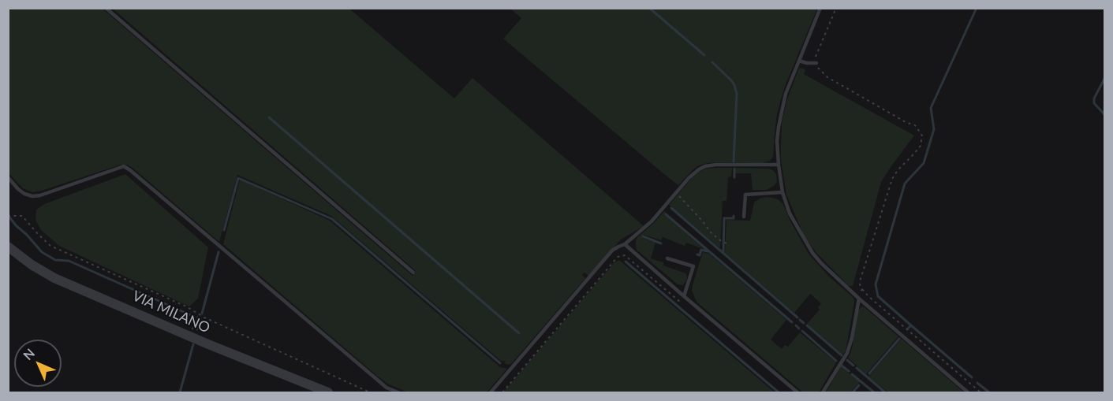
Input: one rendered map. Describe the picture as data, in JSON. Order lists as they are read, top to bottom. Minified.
{"streets":{"street":["VIA MILANO"]},"north":"top left"}
